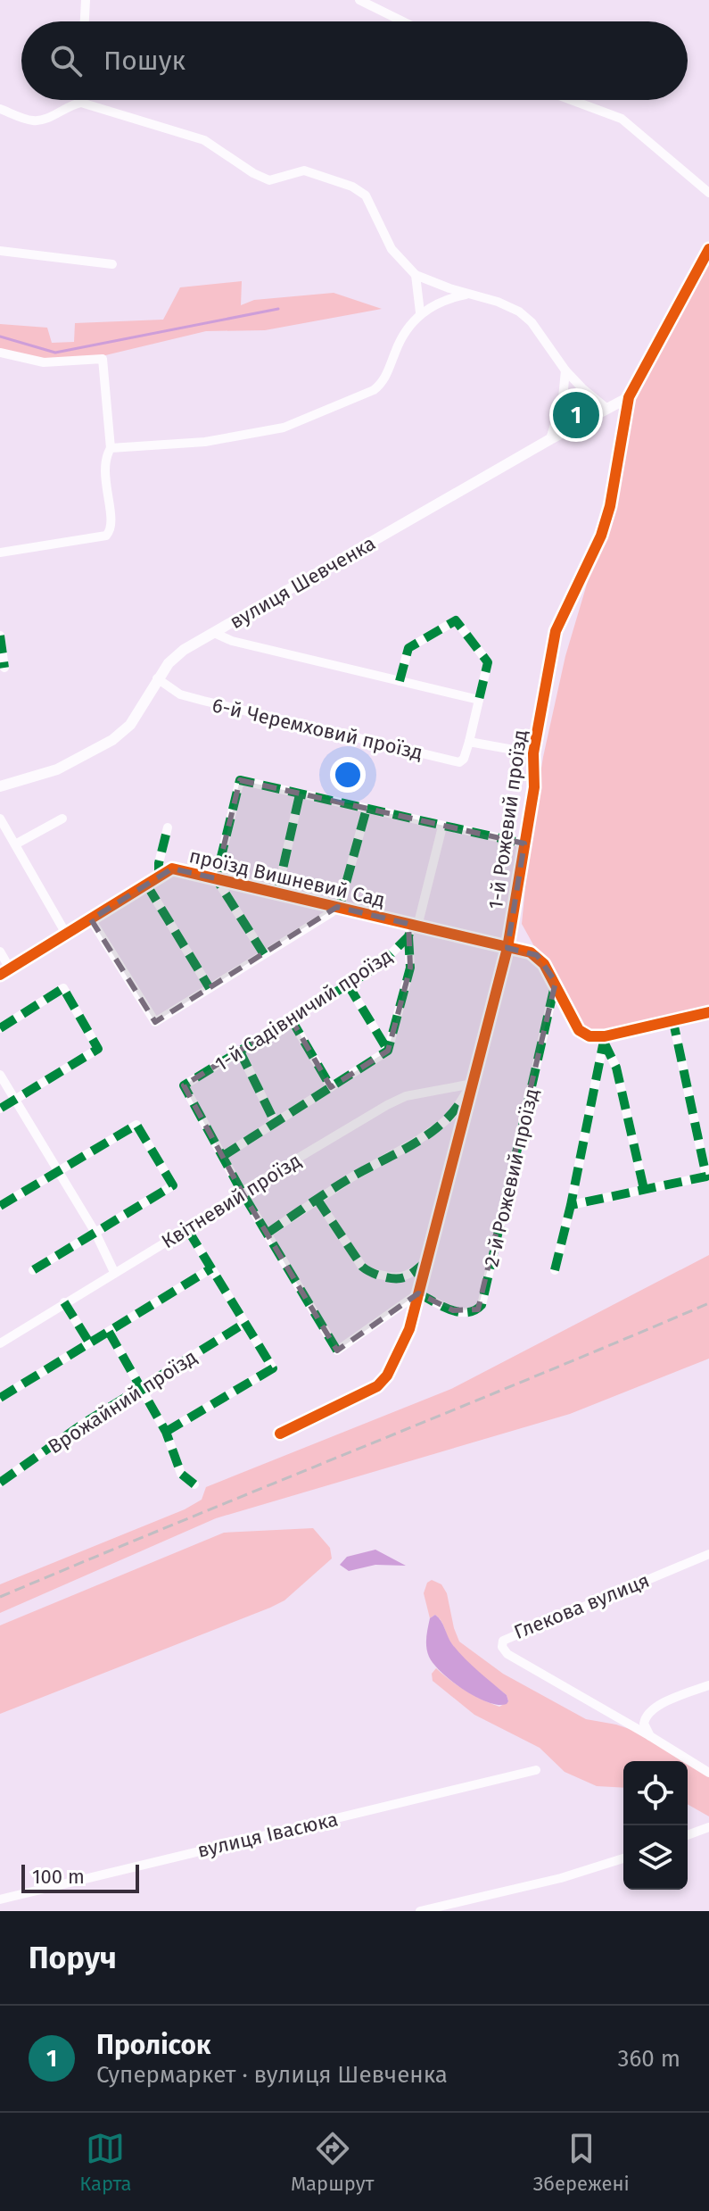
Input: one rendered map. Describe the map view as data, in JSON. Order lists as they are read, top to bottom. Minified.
{"streets":{"street":["вулиця Шевченка","6-й Черемховий проїзд","1-й Рожевий проїзд","проїзд Вишневий Сад","1-й Садівничий проїзд","2-й Рожевий проїзд","Квітневий проїзд","Врожайний проїзд","Глекова вулиця","вулиця Івасюка"]},"crossings":[["вулиця Шевченка","6-й Черемховий проїзд"],["вулиця Шевченка","1-й Рожевий проїзд"],["1-й Рожевий проїзд","проїзд Вишневий Сад"],["1-й Рожевий проїзд","2-й Рожевий проїзд"],["1-й Рожевий проїзд","Квітневий проїзд"],["проїзд Вишневий Сад","1-й Садівничий проїзд"],["проїзд Вишневий Сад","2-й Рожевий проїзд"]],"scale_bar":"100 m","page":{"search":"Пошук","pins":"1","scale":"100 m","heading":"Поруч","list":[{"mark":"1","name":"Пролісок","note":"Супермаркет · вулиця Шевченка","value":"360 m"}],"nav":["Карта","Маршрут","Збережені"]}}
